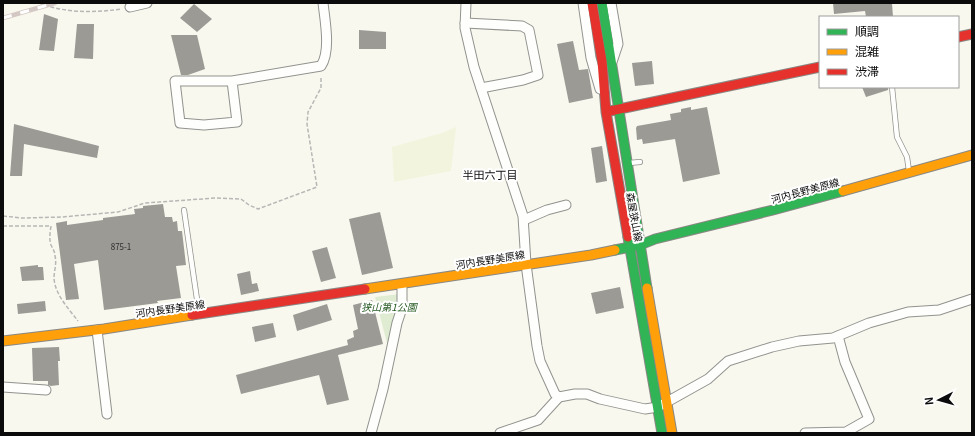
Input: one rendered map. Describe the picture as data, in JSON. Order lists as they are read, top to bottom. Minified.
{"streets":{"main road":["河内長野美原線","森屋狭山線"]},"crossings":[["河内長野美原線","森屋狭山線"]],"districts":["半田六丁目"],"parks":["狭山第1公園"],"house_numbers":["875-1"],"legend":["順調","混雑","渋滞"],"north":"left"}
